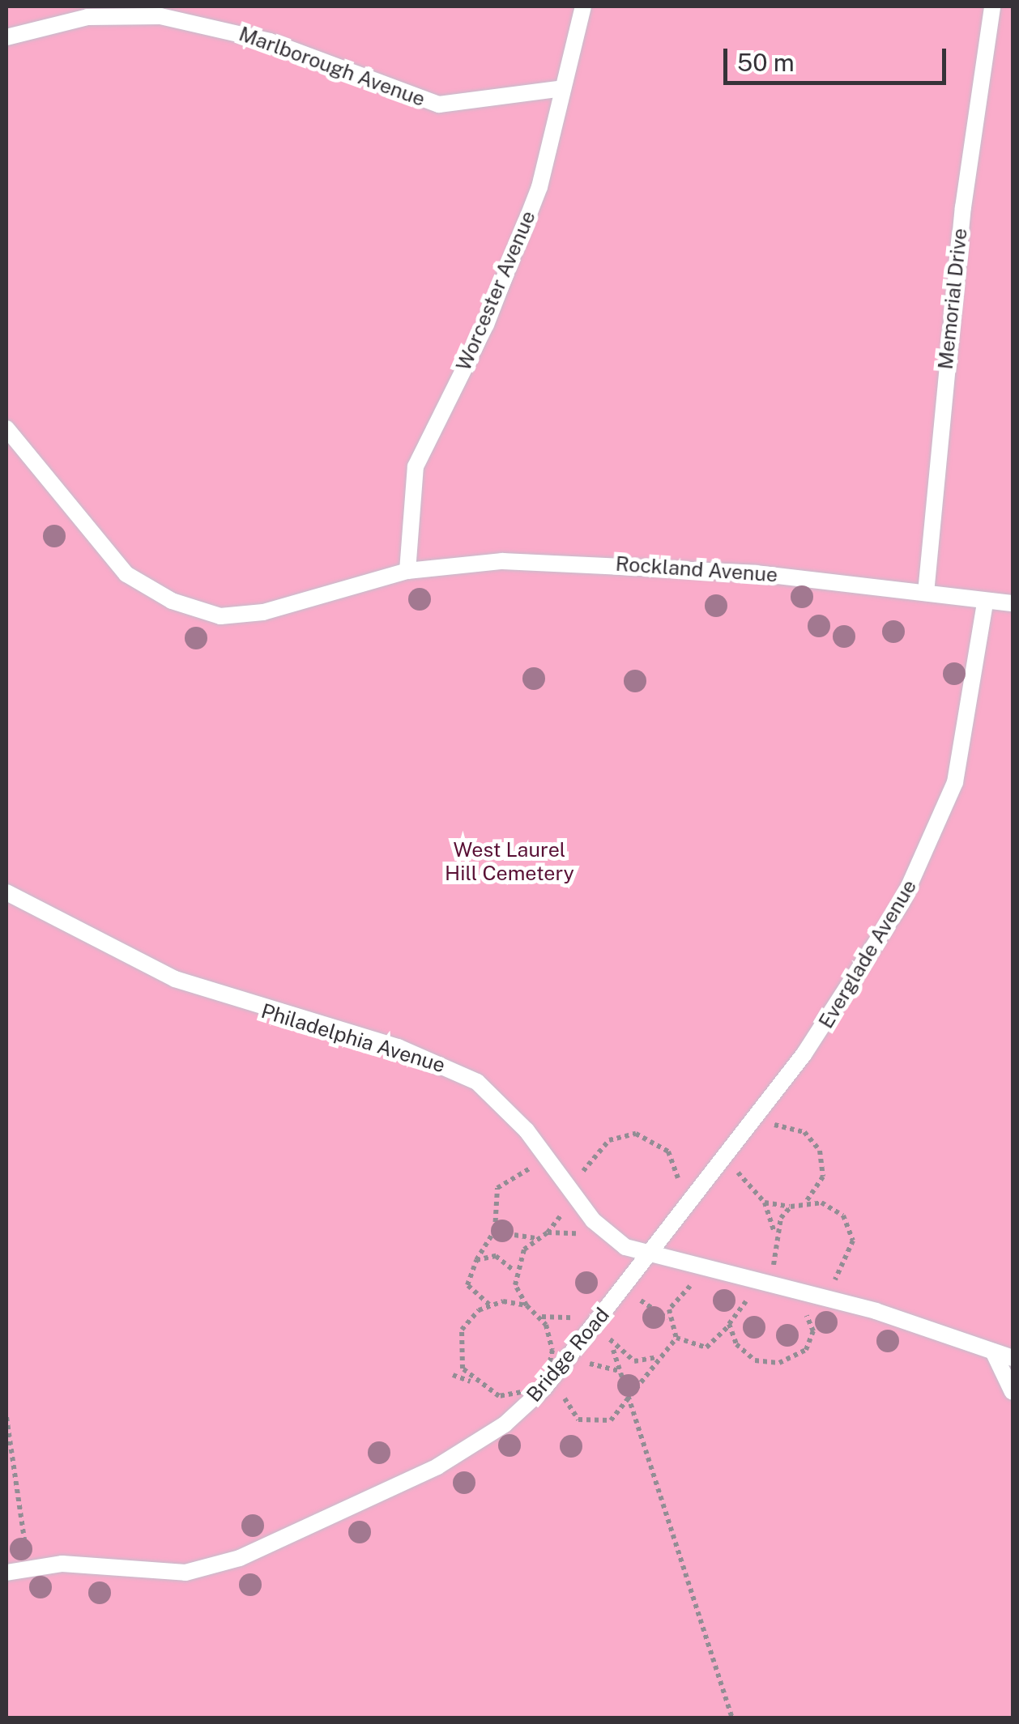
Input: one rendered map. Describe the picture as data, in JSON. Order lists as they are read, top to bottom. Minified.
{"streets":{"lane":["Marlborough Avenue","Worcester Avenue","Memorial Drive","Rockland Avenue","Everglade Avenue","Philadelphia Avenue","Bridge Road"]},"crossings":[["Marlborough Avenue","Worcester Avenue"],["Worcester Avenue","Rockland Avenue"],["Memorial Drive","Rockland Avenue"],["Rockland Avenue","Everglade Avenue"],["Everglade Avenue","Philadelphia Avenue"],["Everglade Avenue","Bridge Road"],["Philadelphia Avenue","Bridge Road"]],"parks":["West Laurel Hill Cemetery"],"scale_bar":"50 m"}
